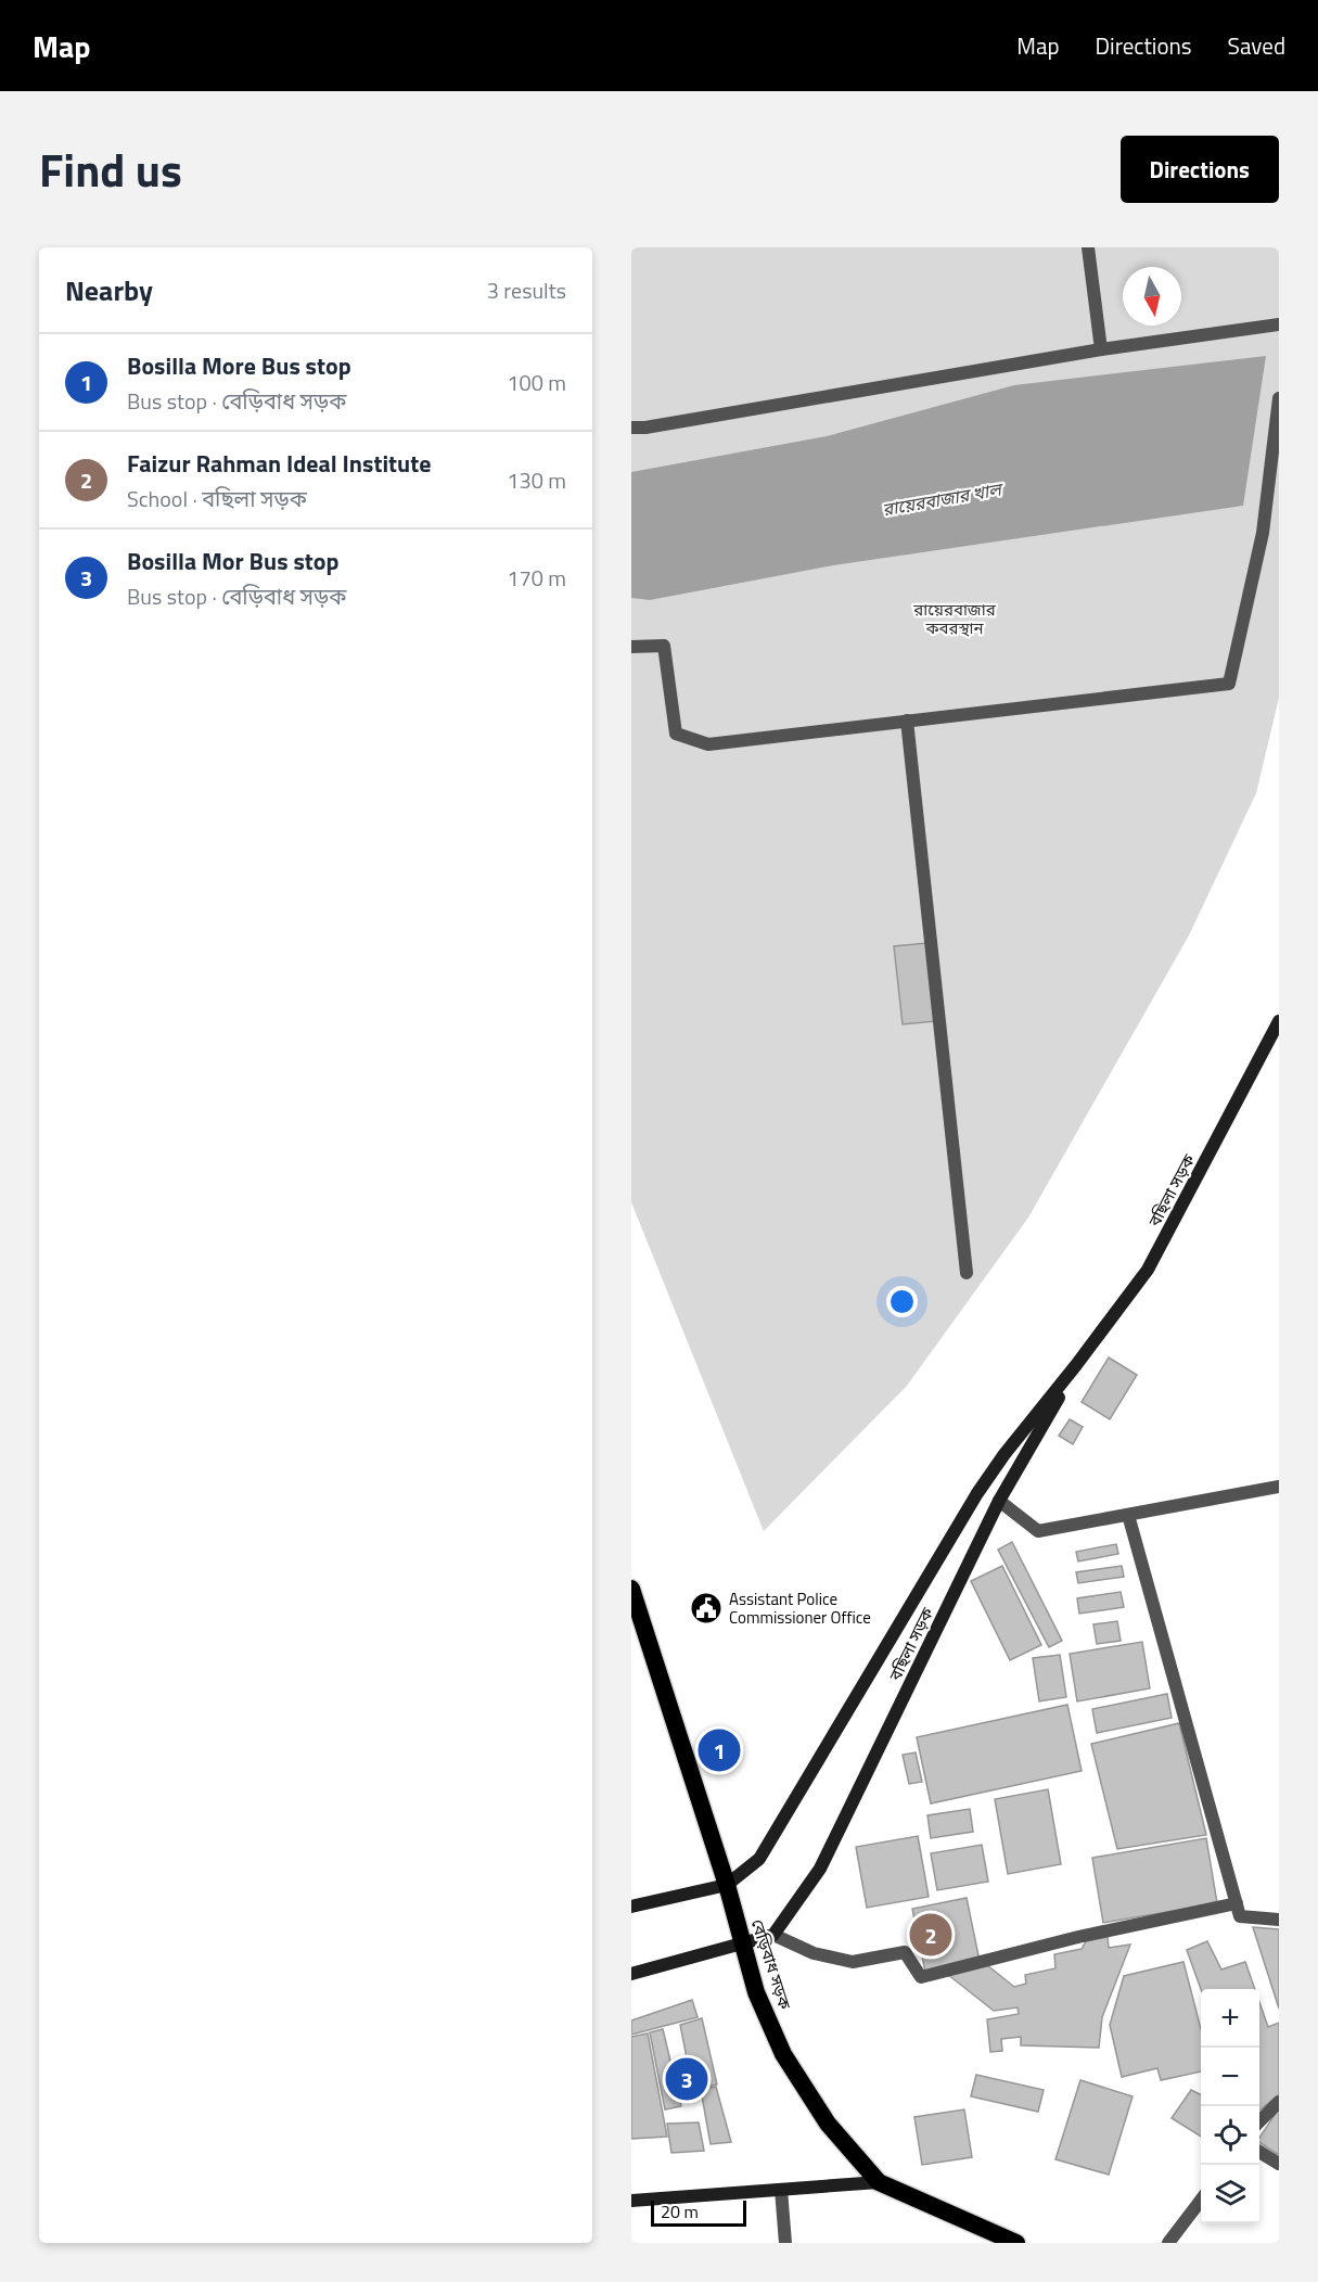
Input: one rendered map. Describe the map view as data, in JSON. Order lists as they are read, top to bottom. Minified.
{"streets":{"highway":["বেড়িবাধ সড়ক"],"main road":["বছিলা সড়ক"]},"crossings":[["বছিলা সড়ক","বেড়িবাধ সড়ক"]],"water":["রায়েরবাজার খাল"],"parks":["রায়েরবাজার কবরস্থান"],"places":{"public building":["Assistant Police Commissioner Office"]},"scale_bar":"20 m","north":"bottom","page":{"header":"Map","nav":["Map","Directions","Saved"],"title":"Find us","buttons":"Directions","heading":["Nearby","3 results"],"list":[{"mark":"1","name":"Bosilla More Bus stop","note":"Bus stop · বেড়িবাধ সড়ক","value":"100 m"},{"mark":"2","name":"Faizur Rahman Ideal Institute","note":"School · বছিলা সড়ক","value":"130 m"},{"mark":"3","name":"Bosilla Mor Bus stop","note":"Bus stop · বেড়িবাধ সড়ক","value":"170 m"}],"pins":["1","2","3"],"map_buttons":["+","−"],"scale":"20 m"}}
